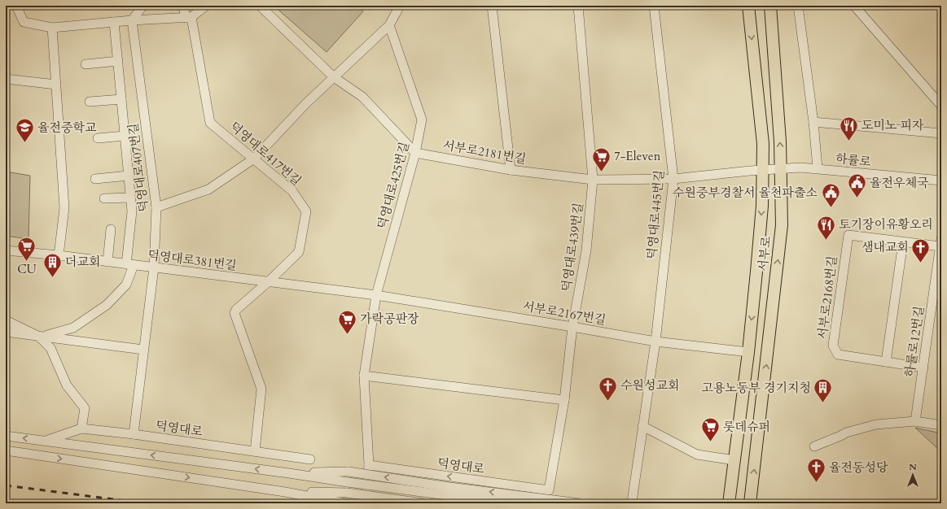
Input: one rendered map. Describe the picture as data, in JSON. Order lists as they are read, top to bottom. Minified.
{"streets":{"main road":["서부로"],"street":["서부로2181번길","덕영대로417번길","하률로","덕영대로407번길","덕영대로425번길","덕영대로445번길","덕영대로439번길","덕영대로381번길","서부로2168번길","서부로2167번길","하률로12번길","덕영대로"]},"crossings":[["서부로2181번길","하률로"],["서부로2181번길","덕영대로425번길"],["서부로2181번길","덕영대로445번길"],["서부로2181번길","덕영대로439번길"],["서부로2181번길","서부로"],["덕영대로417번길","덕영대로381번길"],["덕영대로417번길","덕영대로"],["하률로","서부로"],["덕영대로407번길","덕영대로381번길"],["덕영대로407번길","덕영대로"],["덕영대로425번길","덕영대로381번길"],["덕영대로425번길","서부로2167번길"],["덕영대로425번길","덕영대로"],["덕영대로445번길","서부로2167번길"],["덕영대로439번길","서부로2167번길"],["덕영대로439번길","덕영대로"],["서부로","서부로2167번길"],["덕영대로381번길","서부로2167번길"],["서부로2168번길","하률로12번길"]],"places":{"restaurant":["도미노 피자","토기장이유황오리"],"school or university":["율전중학교"],"supermarket":["7-Eleven","CU","가락공판장","롯데슈퍼"],"public building":["율전우체국","수원중부경찰서 율천파출소"],"church":["샘내교회","수원성교회","율전동성당"],"building":["더교회","고용노동부 경기지청"]},"north":"top"}
